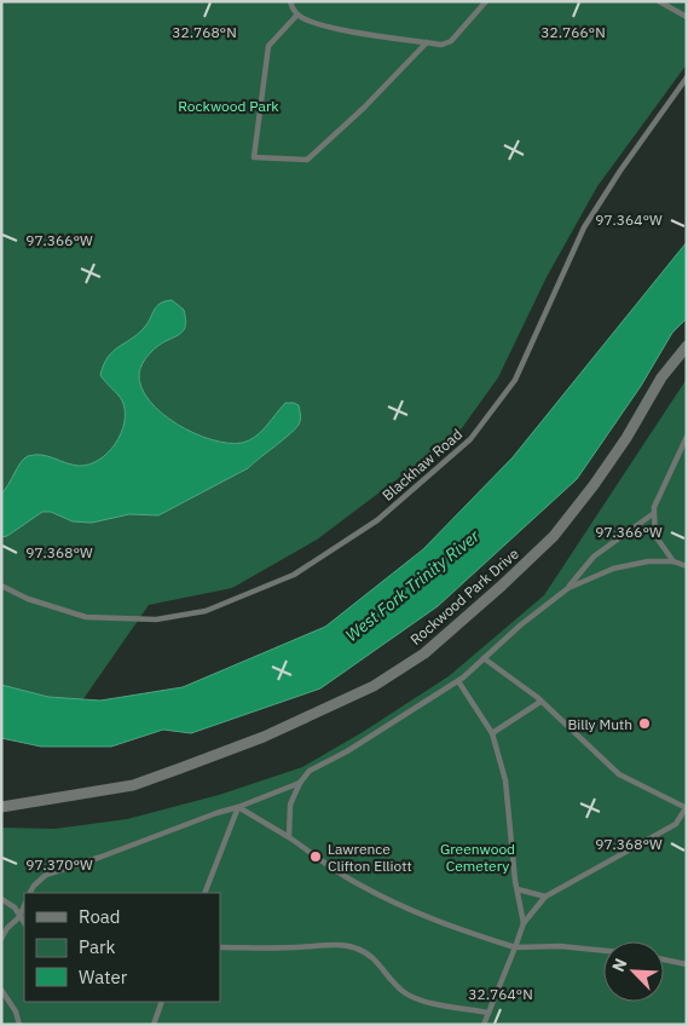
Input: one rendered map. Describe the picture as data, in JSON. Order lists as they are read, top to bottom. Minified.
{"streets":{"street":["Rockwood Park Drive"],"lane":["Blackhaw Road"]},"water":["West Fork Trinity River"],"parks":["Rockwood Park","Greenwood Cemetery"],"places":["Billy Muth","Lawrence Clifton Elliott"],"legend":["Road","Park","Water"],"north":"top left","coordinates":["32.768°N","32.766°N","97.364°W","97.366°W","97.368°W","97.370°W","32.764°N"]}
